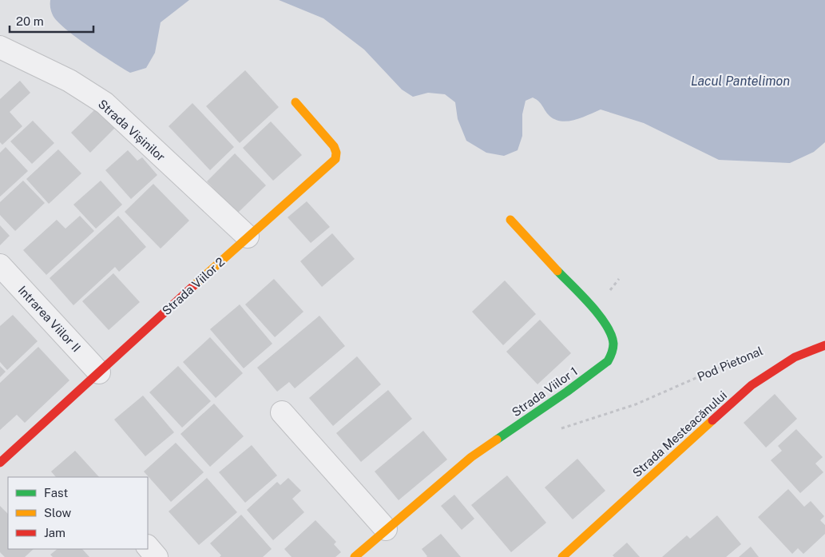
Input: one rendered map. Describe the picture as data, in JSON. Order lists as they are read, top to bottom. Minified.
{"streets":{"street":["Strada Vișinilor","Strada Viilor 2","Intrarea Viilor II","Strada Viilor 1","Strada Mesteacănului"],"path":["Pod Pietonal"]},"crossings":[["Strada Vișinilor","Strada Viilor 2"],["Strada Viilor 2","Intrarea Viilor II"]],"water":["Lacul Pantelimon"],"legend":["Fast","Slow","Jam"],"scale_bar":"20 m"}
